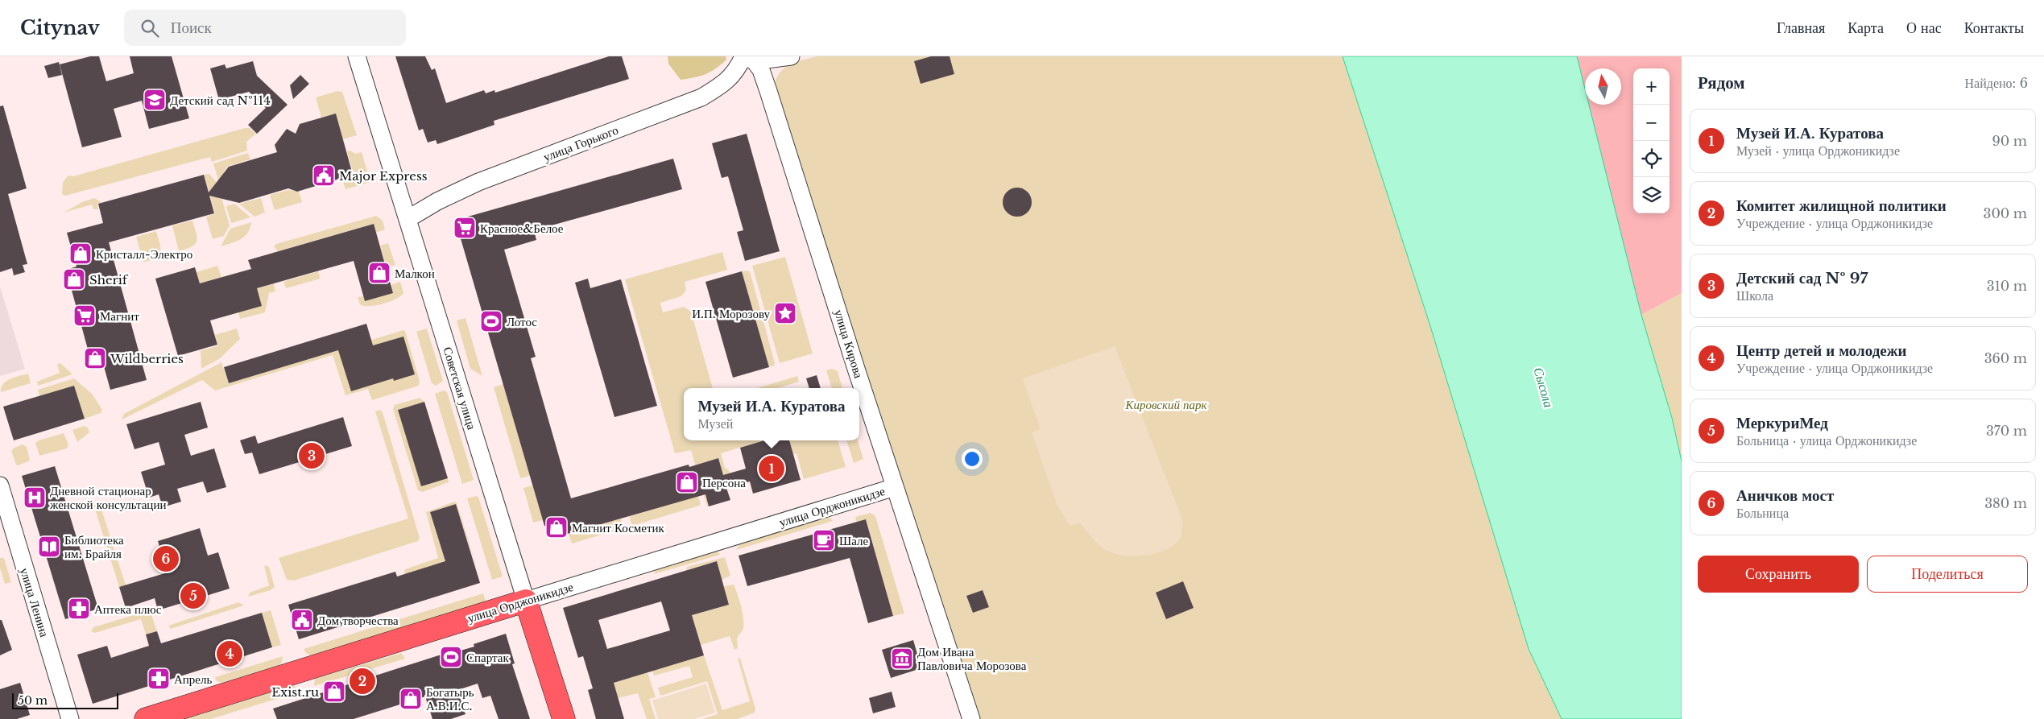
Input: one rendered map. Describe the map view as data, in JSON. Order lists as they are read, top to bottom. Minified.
{"streets":{"main road":["Советская улица","улица Орджоникидзе"],"street":["улица Горького","улица Кирова","улица Ленина"]},"crossings":[["улица Горького","улица Кирова"],["улица Горького","Советская улица"],["улица Кирова","улица Орджоникидзе"],["Советская улица","улица Орджоникидзе"]],"water":["Сысола"],"parks":["Кировский парк"],"places":{"school or university":["Детский сад №114"],"public building":["Major Express","Дом творчества"],"supermarket":["Красное&Белое","Магнит"],"shop":["Кристалл-Электро","Малкон","Sherif","Wildberries","Персона","Магнит Косметик","Exist.ru","Богатырь А.В.И.С."],"place":["И.П. Морозову"],"sports":["Лотос","Спартак"],"hospital":["Дневной стационар женской консультации"],"cafe":["Шале"],"library":["Библиотека им. Брайля"],"pharmacy":["Аптека плюс","Апрель"],"museum":["Дом Ивана Павловича Морозова"]},"scale_bar":"50 m","north":"top","page":{"header":"Citynav","search":"Поиск","nav":["Главная","Карта","О нас","Контакты"],"heading":["Рядом","Найдено: 6"],"map_buttons":["+","−"],"list":[{"mark":"1","name":"Музей И.А. Куратова","note":"Музей · улица Орджоникидзе","value":"90 m"},{"mark":"2","name":"Комитет жилищной политики","note":"Учреждение · улица Орджоникидзе","value":"300 m"},{"mark":"3","name":"Детский сад № 97","note":"Школа","value":"310 m"},{"mark":"4","name":"Центр детей и молодежи","note":"Учреждение · улица Орджоникидзе","value":"360 m"},{"mark":"5","name":"МеркуриМед","note":"Больница · улица Орджоникидзе","value":"370 m"},{"mark":"6","name":"Аничков мост","note":"Больница","value":"380 m"}],"popup":["Музей И.А. Куратова","Музей"],"pins":["3","1","6","5","4","2"],"buttons":["Сохранить","Поделиться"],"scale":"50 m"}}
